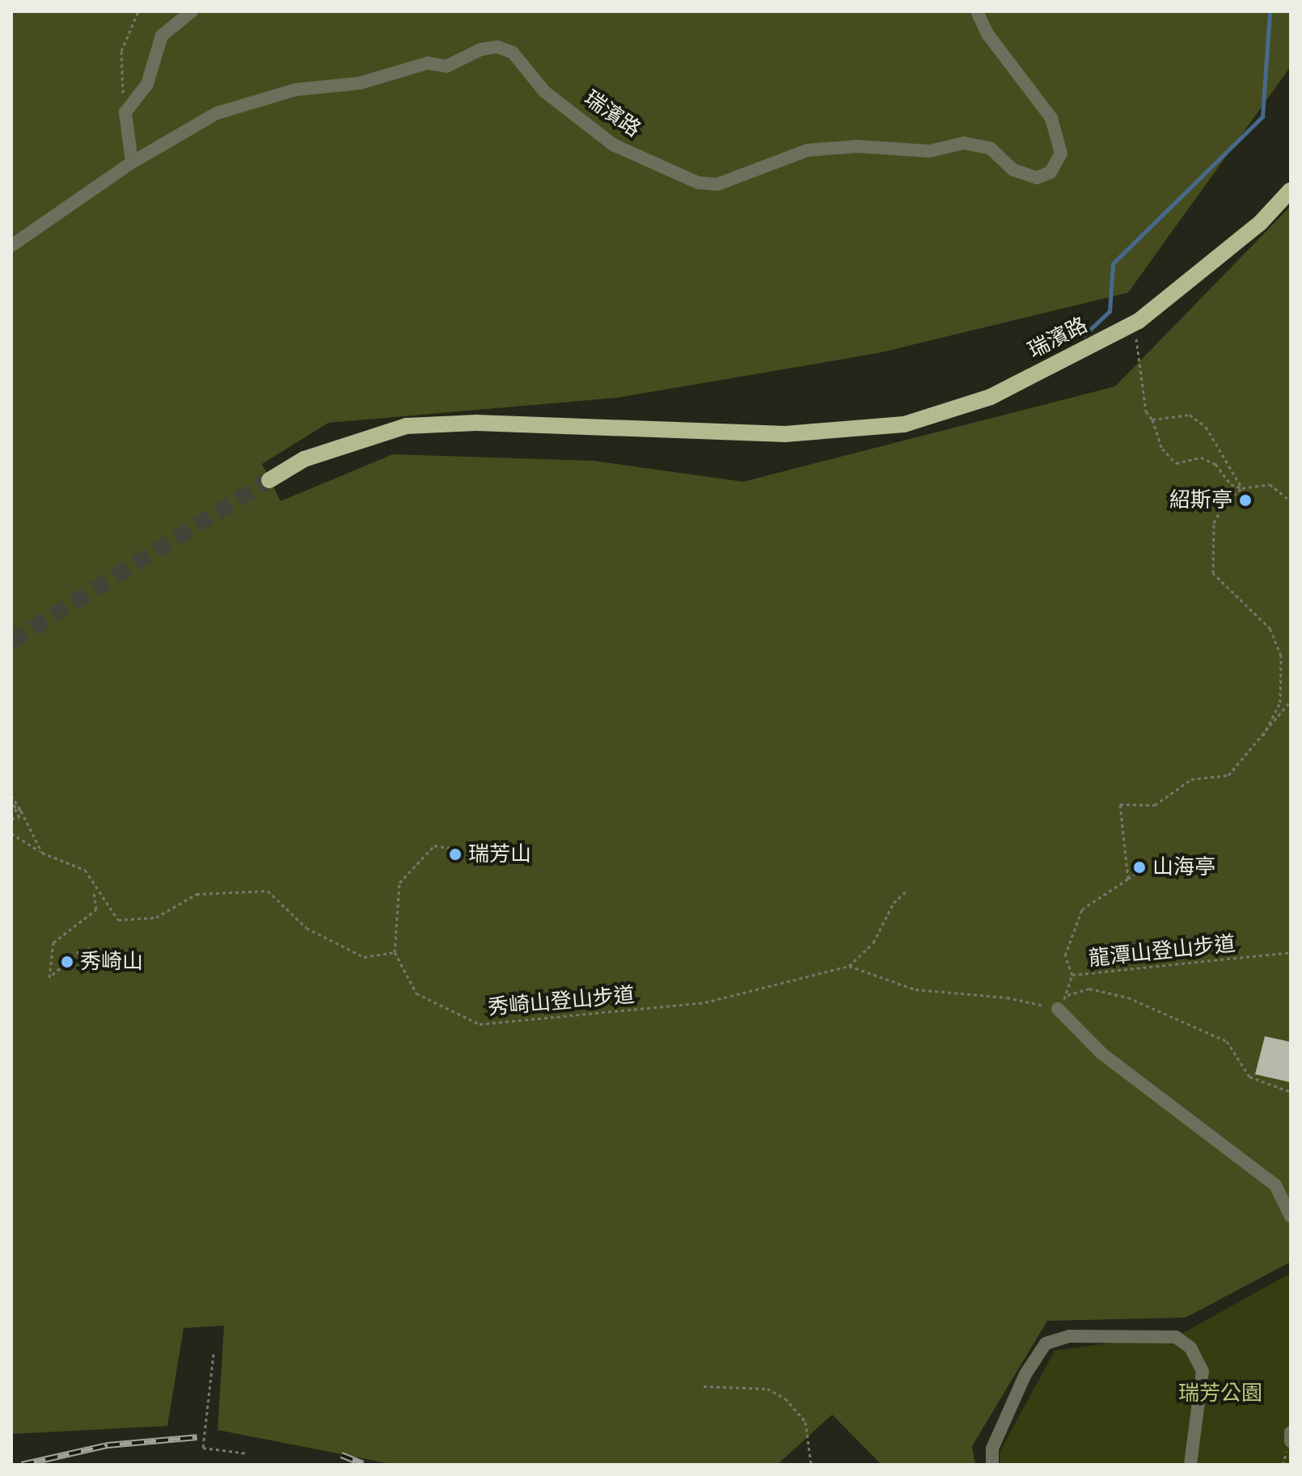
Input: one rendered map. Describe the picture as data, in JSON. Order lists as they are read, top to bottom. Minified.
{"streets":{"main road":["瑞濱路"],"path":["龍潭山登山步道","秀崎山登山步道"]},"parks":["瑞芳公園"],"places":["紹斯亭","瑞芳山","山海亭","秀崎山"]}
